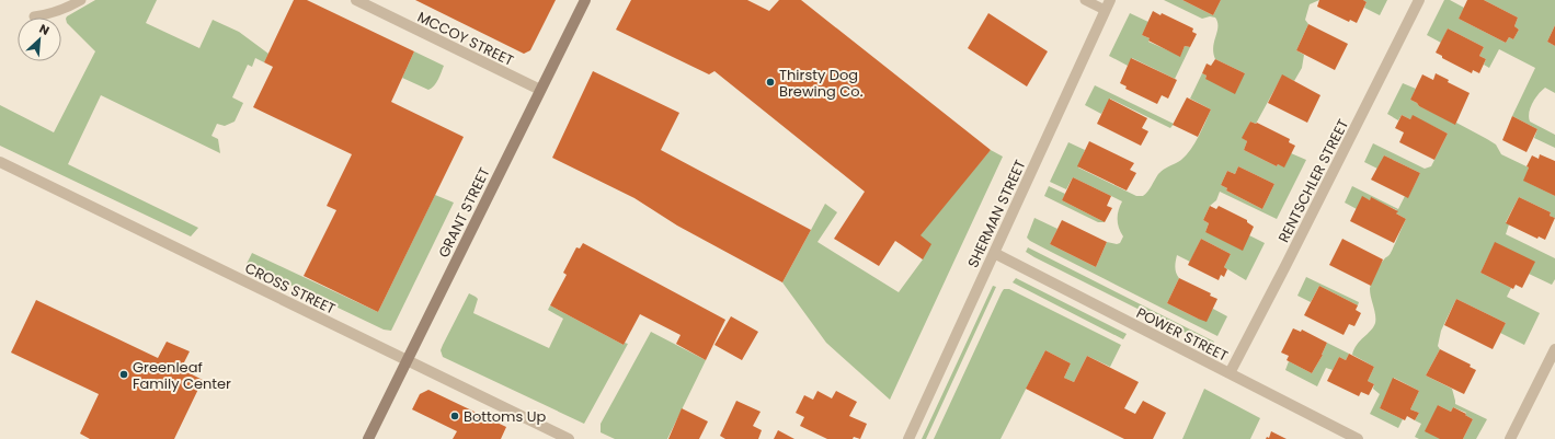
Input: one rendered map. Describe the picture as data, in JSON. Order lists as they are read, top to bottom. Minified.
{"streets":{"main road":["GRANT STREET"],"street":["MCCOY STREET","RENTSCHLER STREET","SHERMAN STREET","CROSS STREET","POWER STREET"]},"crossings":[["MCCOY STREET","GRANT STREET"],["RENTSCHLER STREET","POWER STREET"],["GRANT STREET","CROSS STREET"],["SHERMAN STREET","POWER STREET"]],"places":["Thirsty Dog Brewing Co.","Greenleaf Family Center","Bottoms Up"],"north":"top right"}
